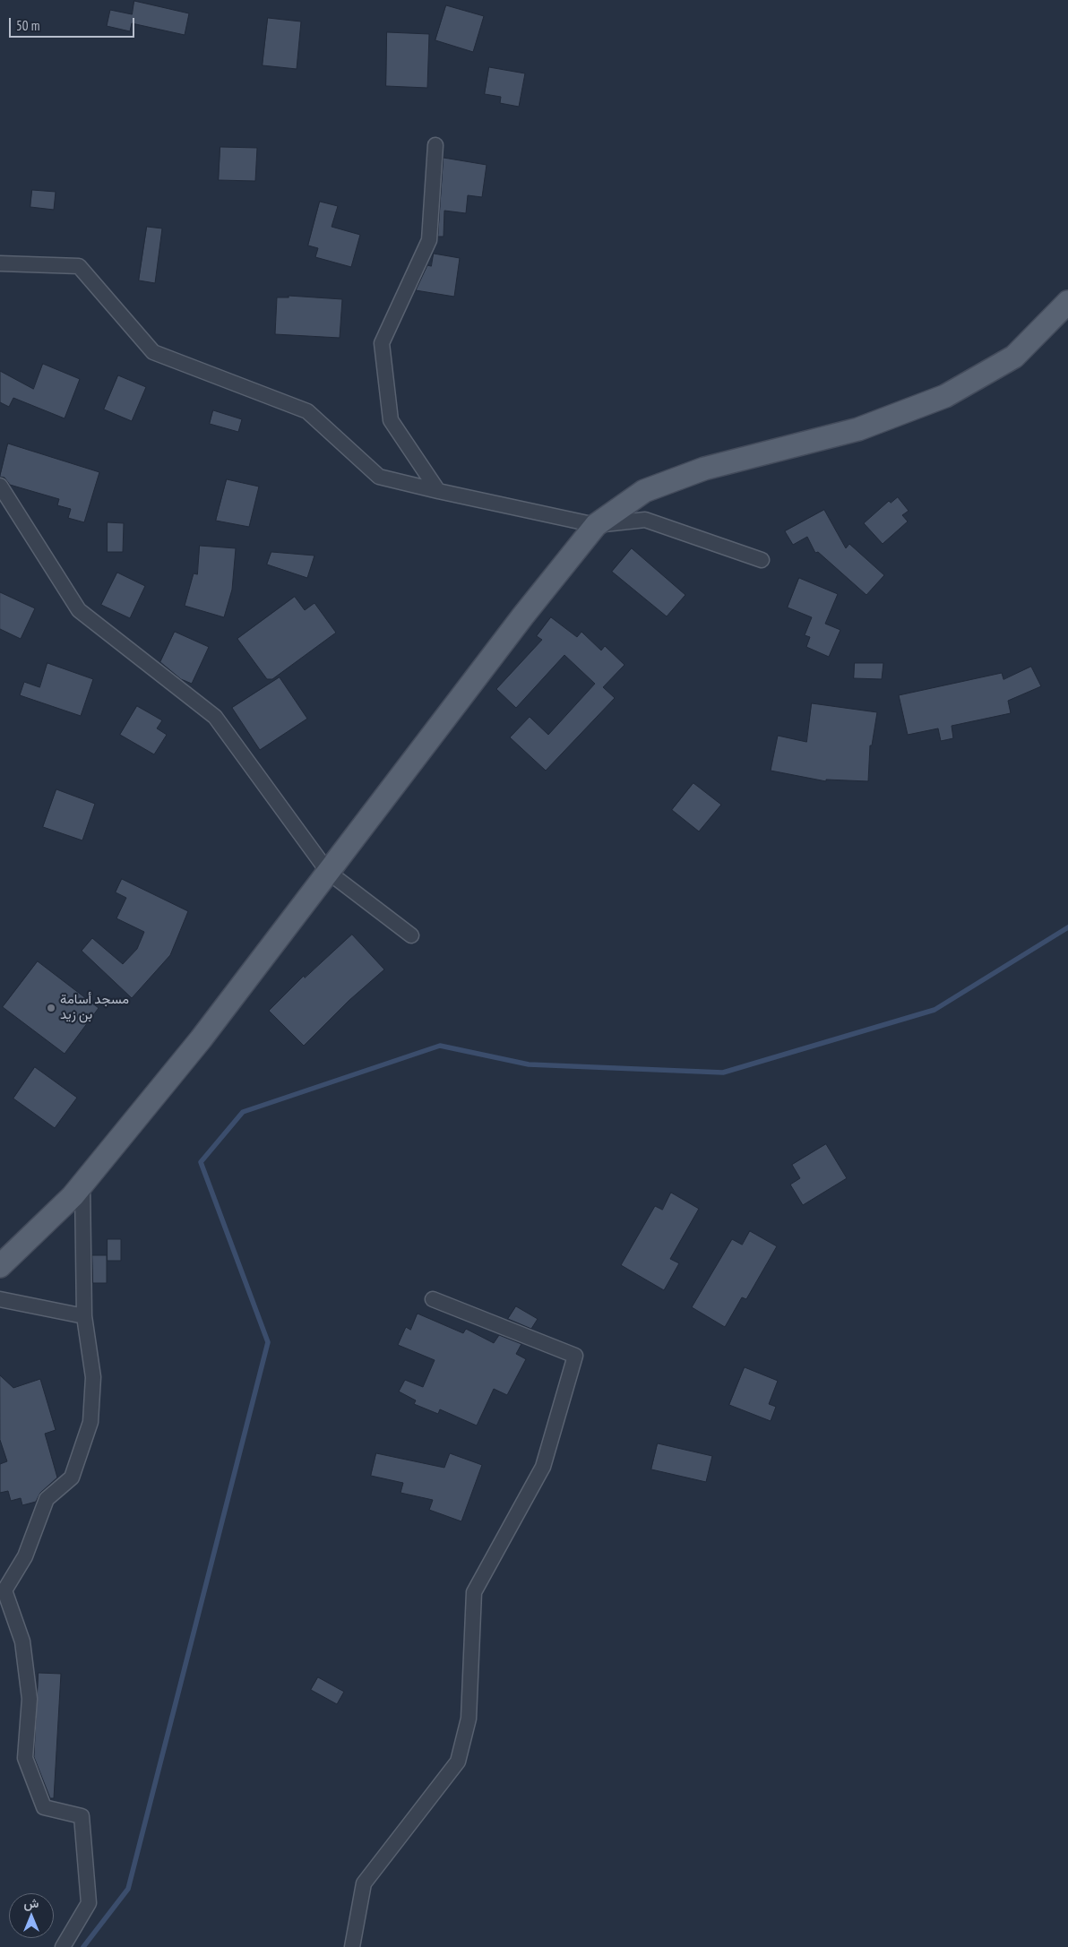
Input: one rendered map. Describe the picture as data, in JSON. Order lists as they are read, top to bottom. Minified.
{"places":["مسجد أسامة بن زيد"],"scale_bar":"50 m","north":"top"}
